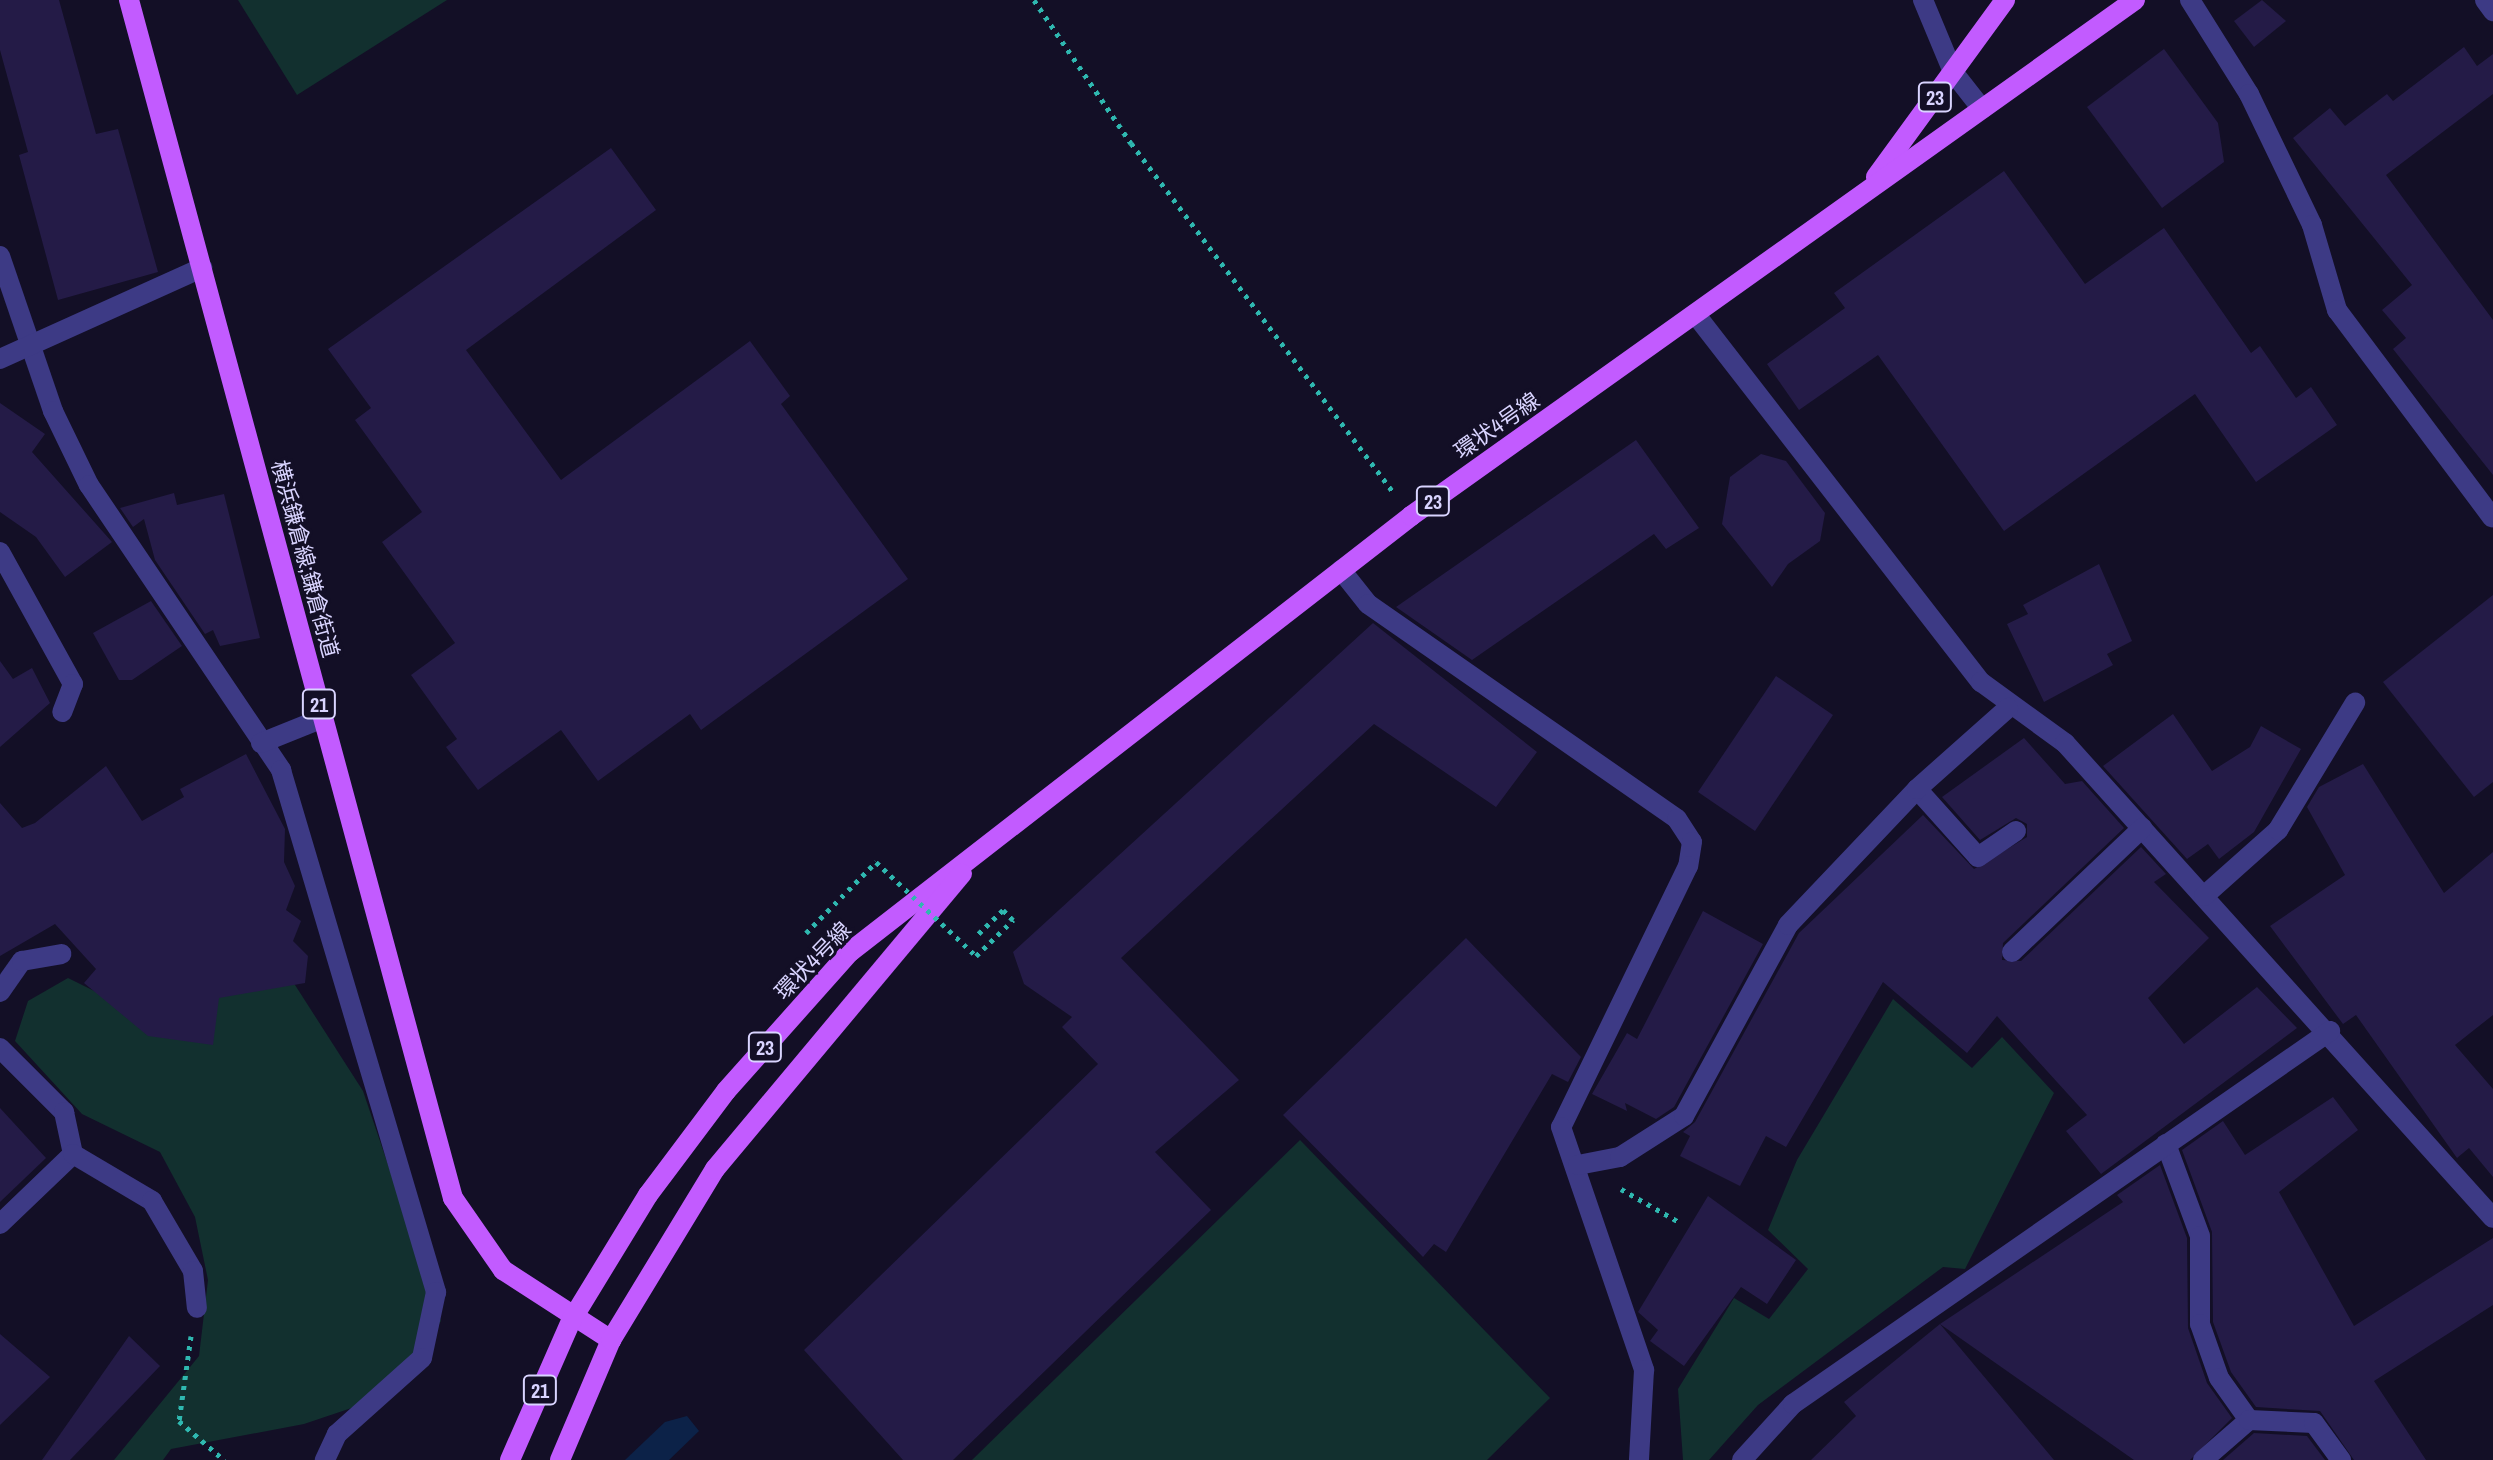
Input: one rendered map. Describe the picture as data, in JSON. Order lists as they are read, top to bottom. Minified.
{"streets":{"main road":["23","環状4号線","横浜鎌倉線;鎌倉街道","21"]},"crossings":[["環状4号線","横浜鎌倉線;鎌倉街道"],["環状4号線","21"],["横浜鎌倉線;鎌倉街道","21"]]}
